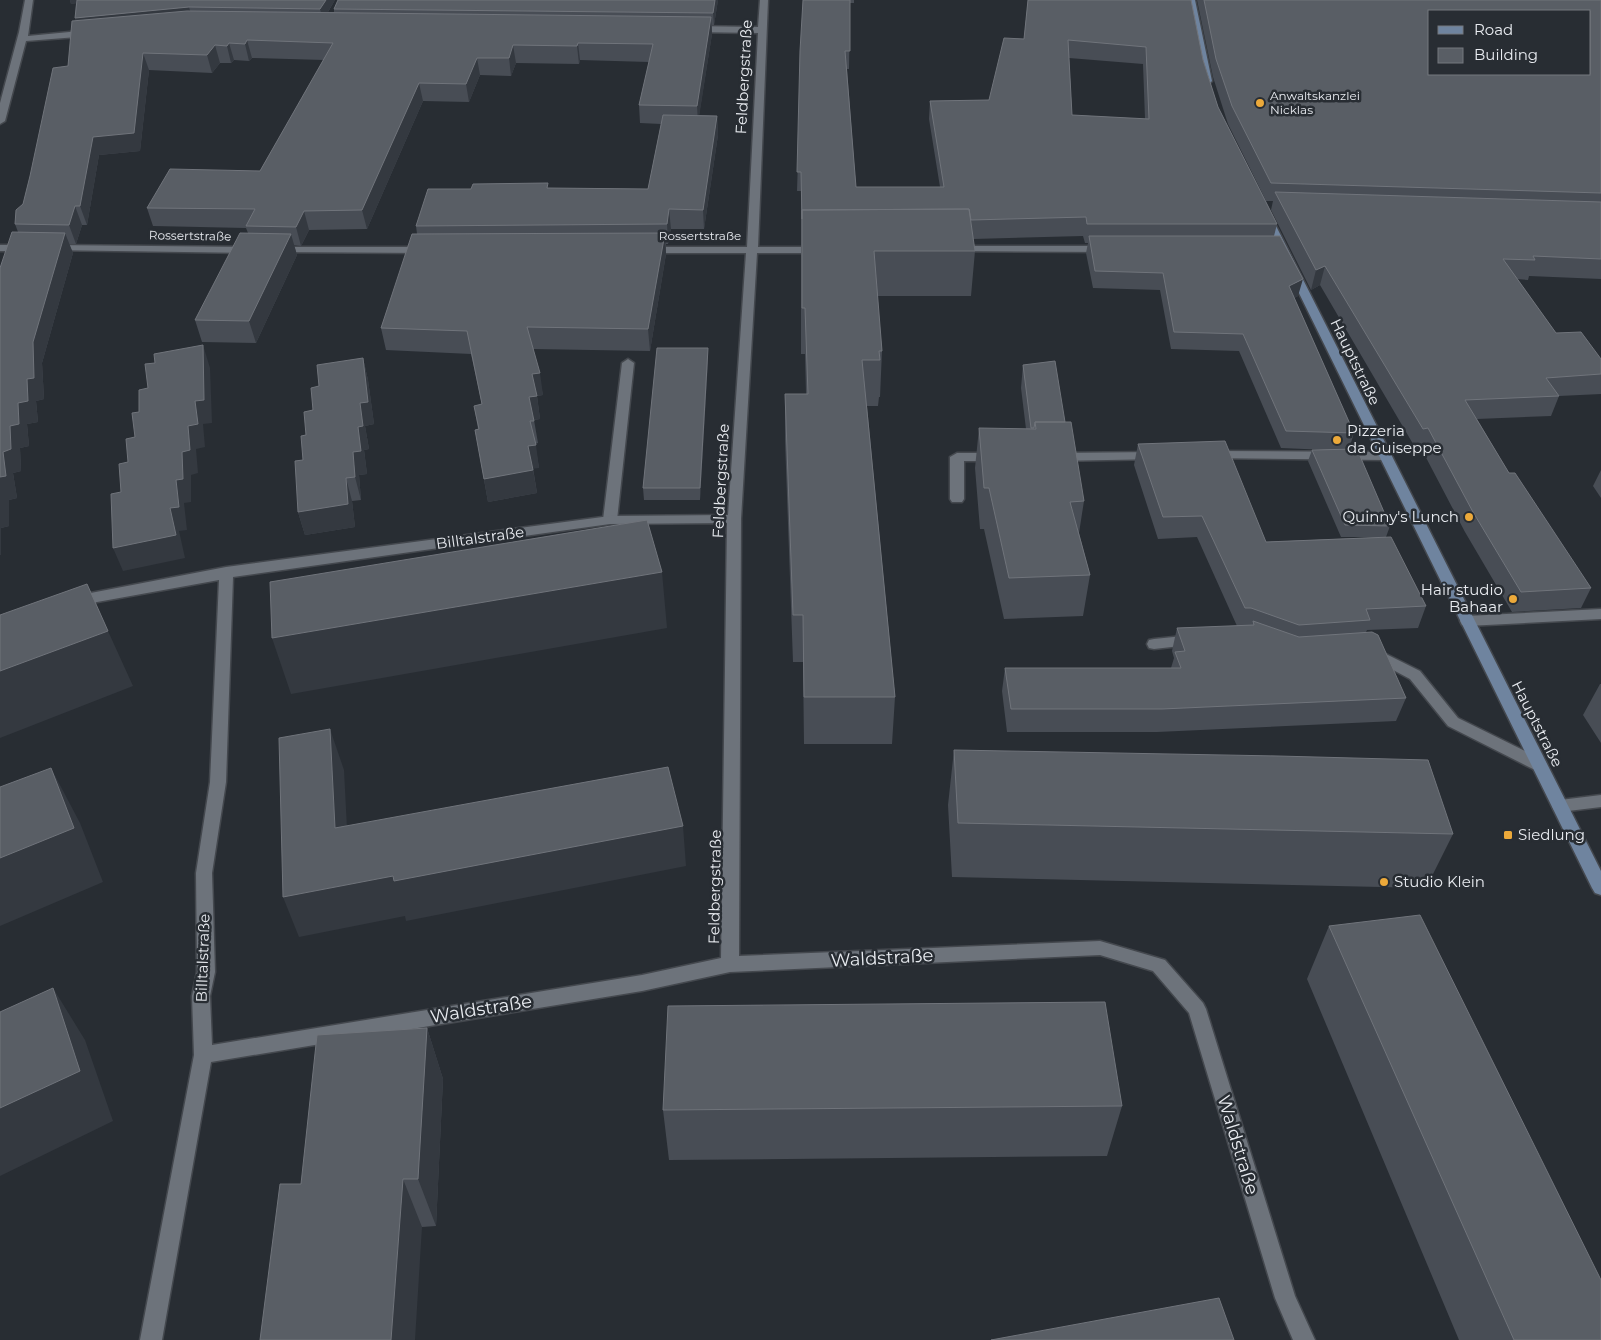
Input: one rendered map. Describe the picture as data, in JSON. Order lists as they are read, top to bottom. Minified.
{"streets":{"street":["Feldbergstraße","Rossertstraße","Hauptstraße","Billtalstraße","Waldstraße"]},"crossings":[["Feldbergstraße","Rossertstraße"],["Feldbergstraße","Billtalstraße"],["Feldbergstraße","Waldstraße"],["Billtalstraße","Waldstraße"]],"places":{"other":["Anwaltskanzlei Nicklas","Pizzeria da Guiseppe","Quinny's Lunch","Hair studio Bahaar","Studio Klein"],"transit":["Siedlung"]},"legend":["Road","Building"]}
